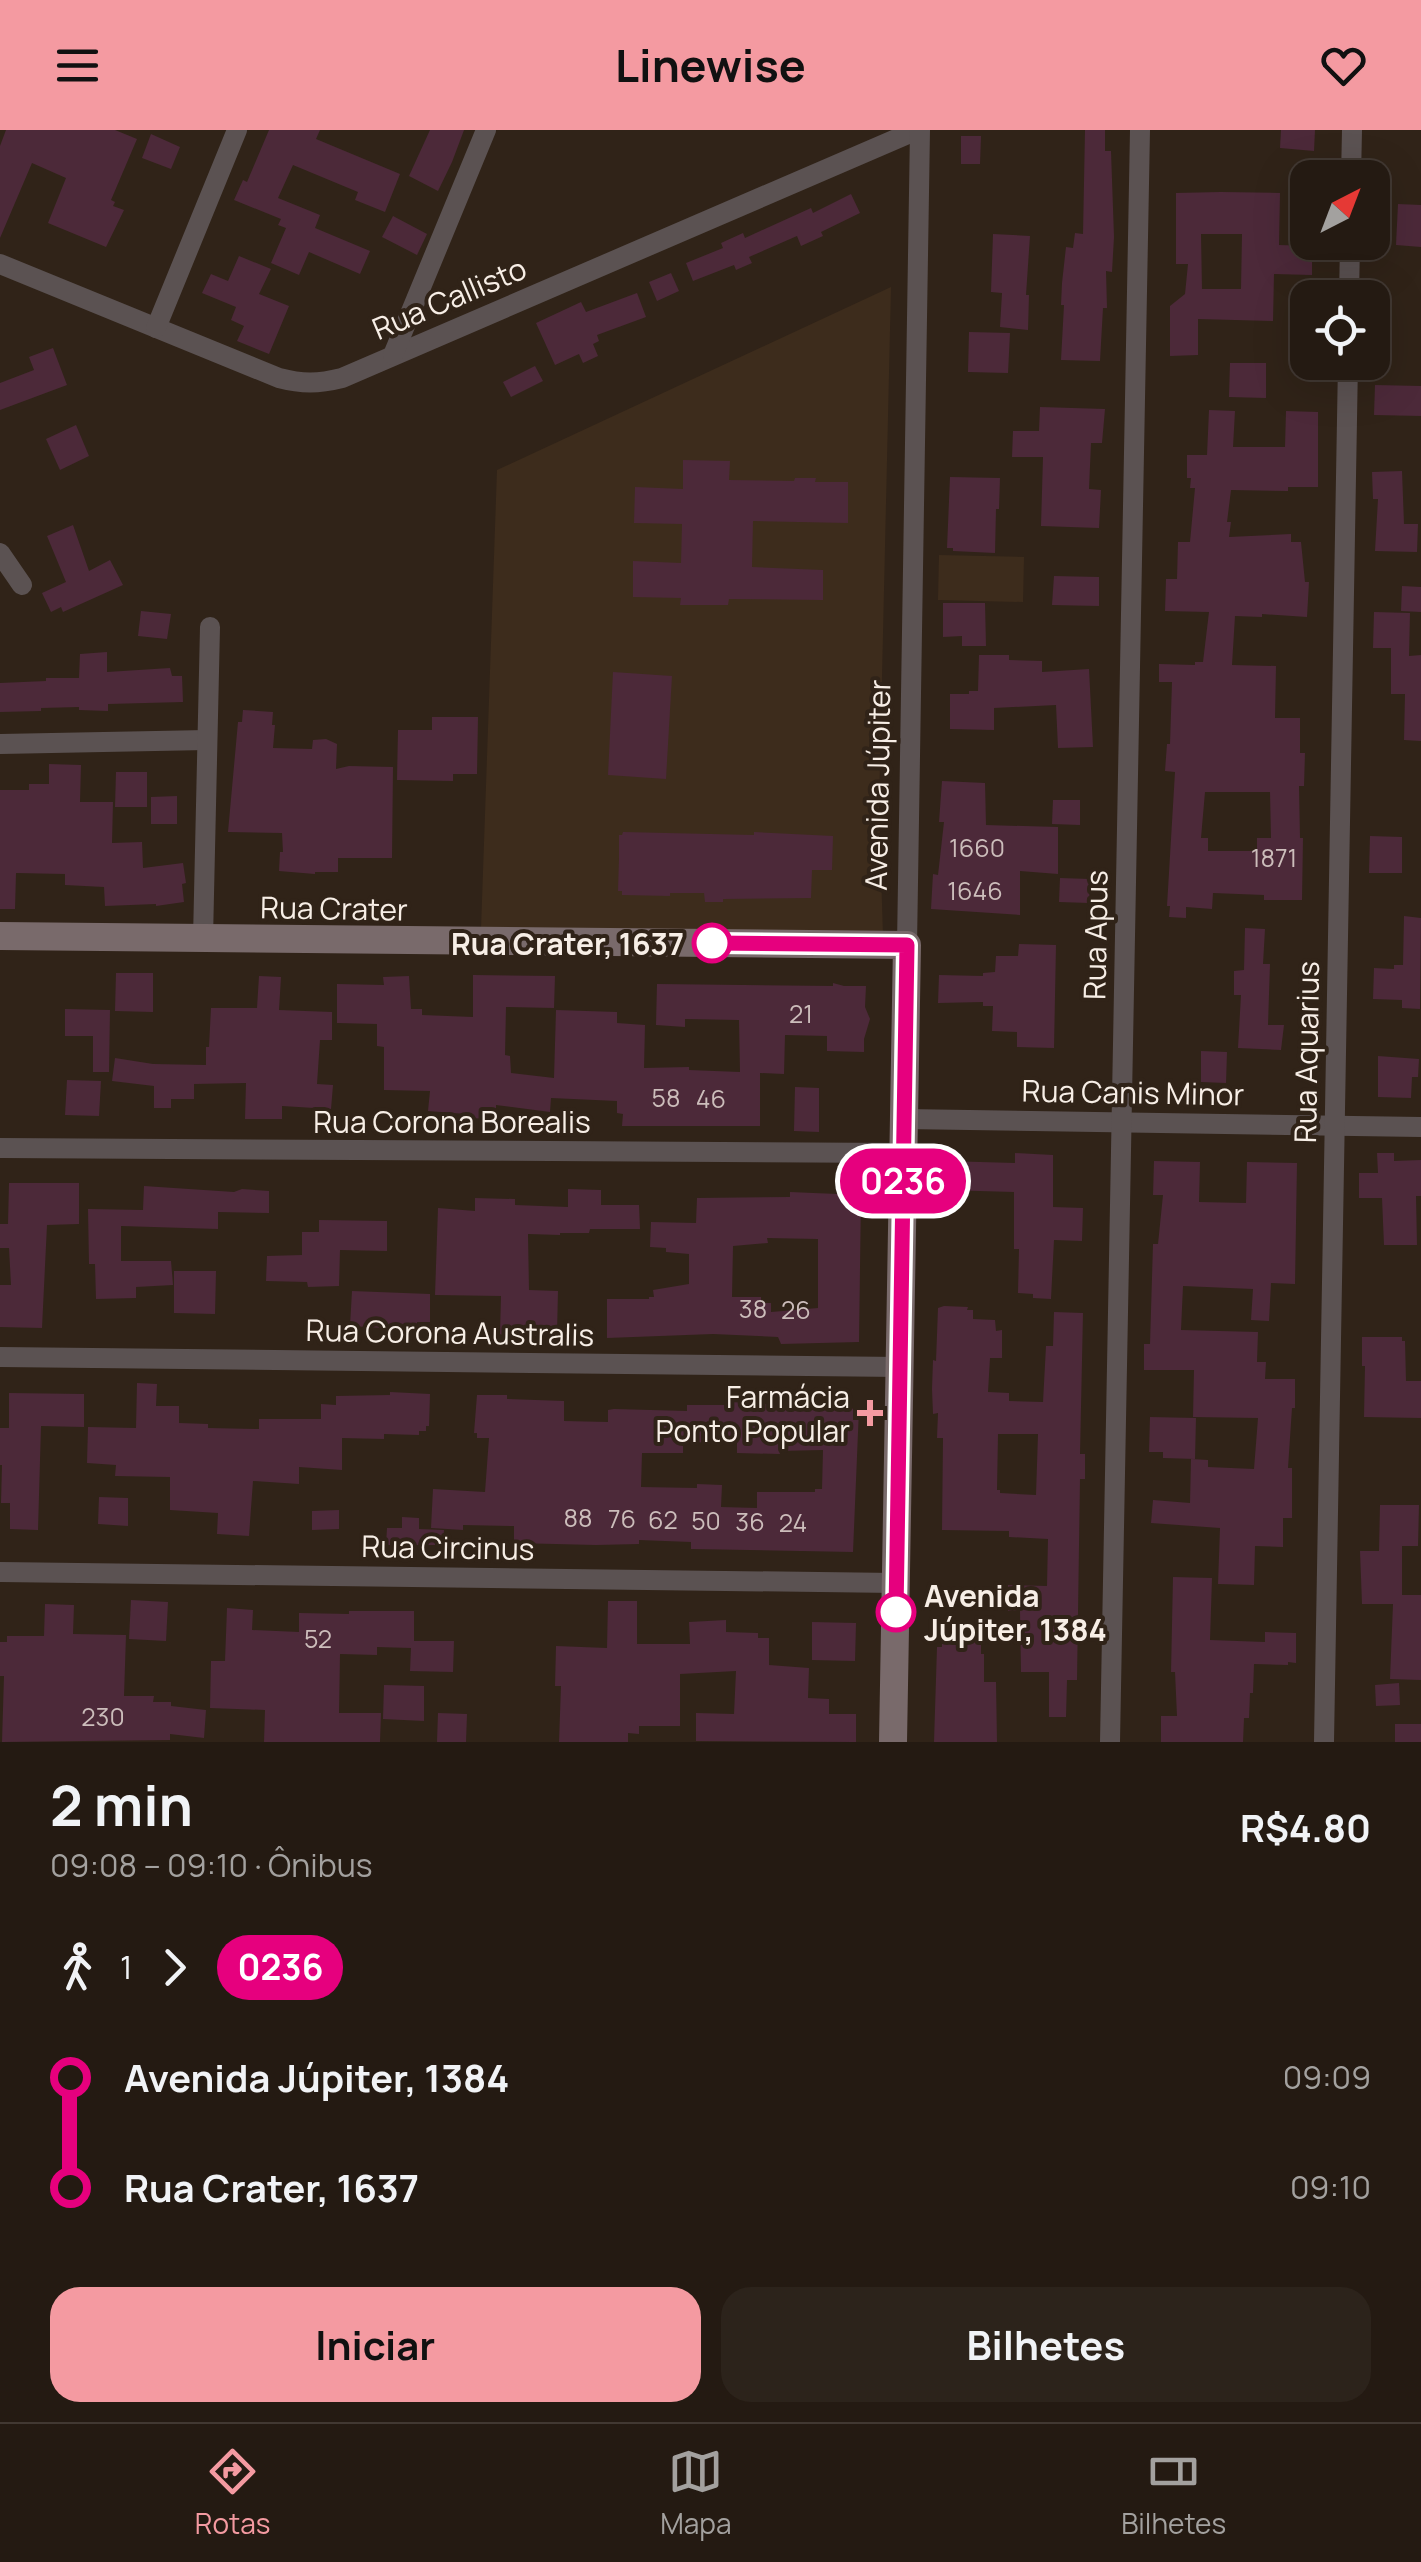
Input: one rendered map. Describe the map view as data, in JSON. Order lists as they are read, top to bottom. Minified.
{"streets":{"street":["Rua Callisto","Avenida Júpiter","Rua Crater","Rua Apus","Rua Aquarius","Rua Canis Minor","Rua Corona Borealis","Rua Corona Australis","Rua Circinus"]},"crossings":[["Rua Callisto","Avenida Júpiter"],["Avenida Júpiter","Rua Crater"],["Avenida Júpiter","Rua Canis Minor"],["Avenida Júpiter","Rua Corona Borealis"],["Avenida Júpiter","Rua Corona Australis"],["Avenida Júpiter","Rua Circinus"],["Rua Apus","Rua Canis Minor"],["Rua Aquarius","Rua Canis Minor"]],"places":{"other":["Rua Crater, 1637","Avenida Júpiter, 1384"],"health":["Farmácia Ponto Popular"]},"lines":["bus line 0236"],"house_numbers":["1660","1871","1646","21","58","46","38","26","88","76","62","50","36","24","52","230"],"north":"top right","page":{"header":"Linewise","on_map":"0236","heading":["2 min","09:08 – 09:10 · Ônibus","R$4.80"],"legs":["1","0236"],"list":[{"name":"Avenida Júpiter, 1384","value":"09:09"},{"name":"Rua Crater, 1637","value":"09:10"}],"buttons":["Iniciar","Bilhetes"],"tabs":["Rotas","Mapa","Bilhetes"]}}
